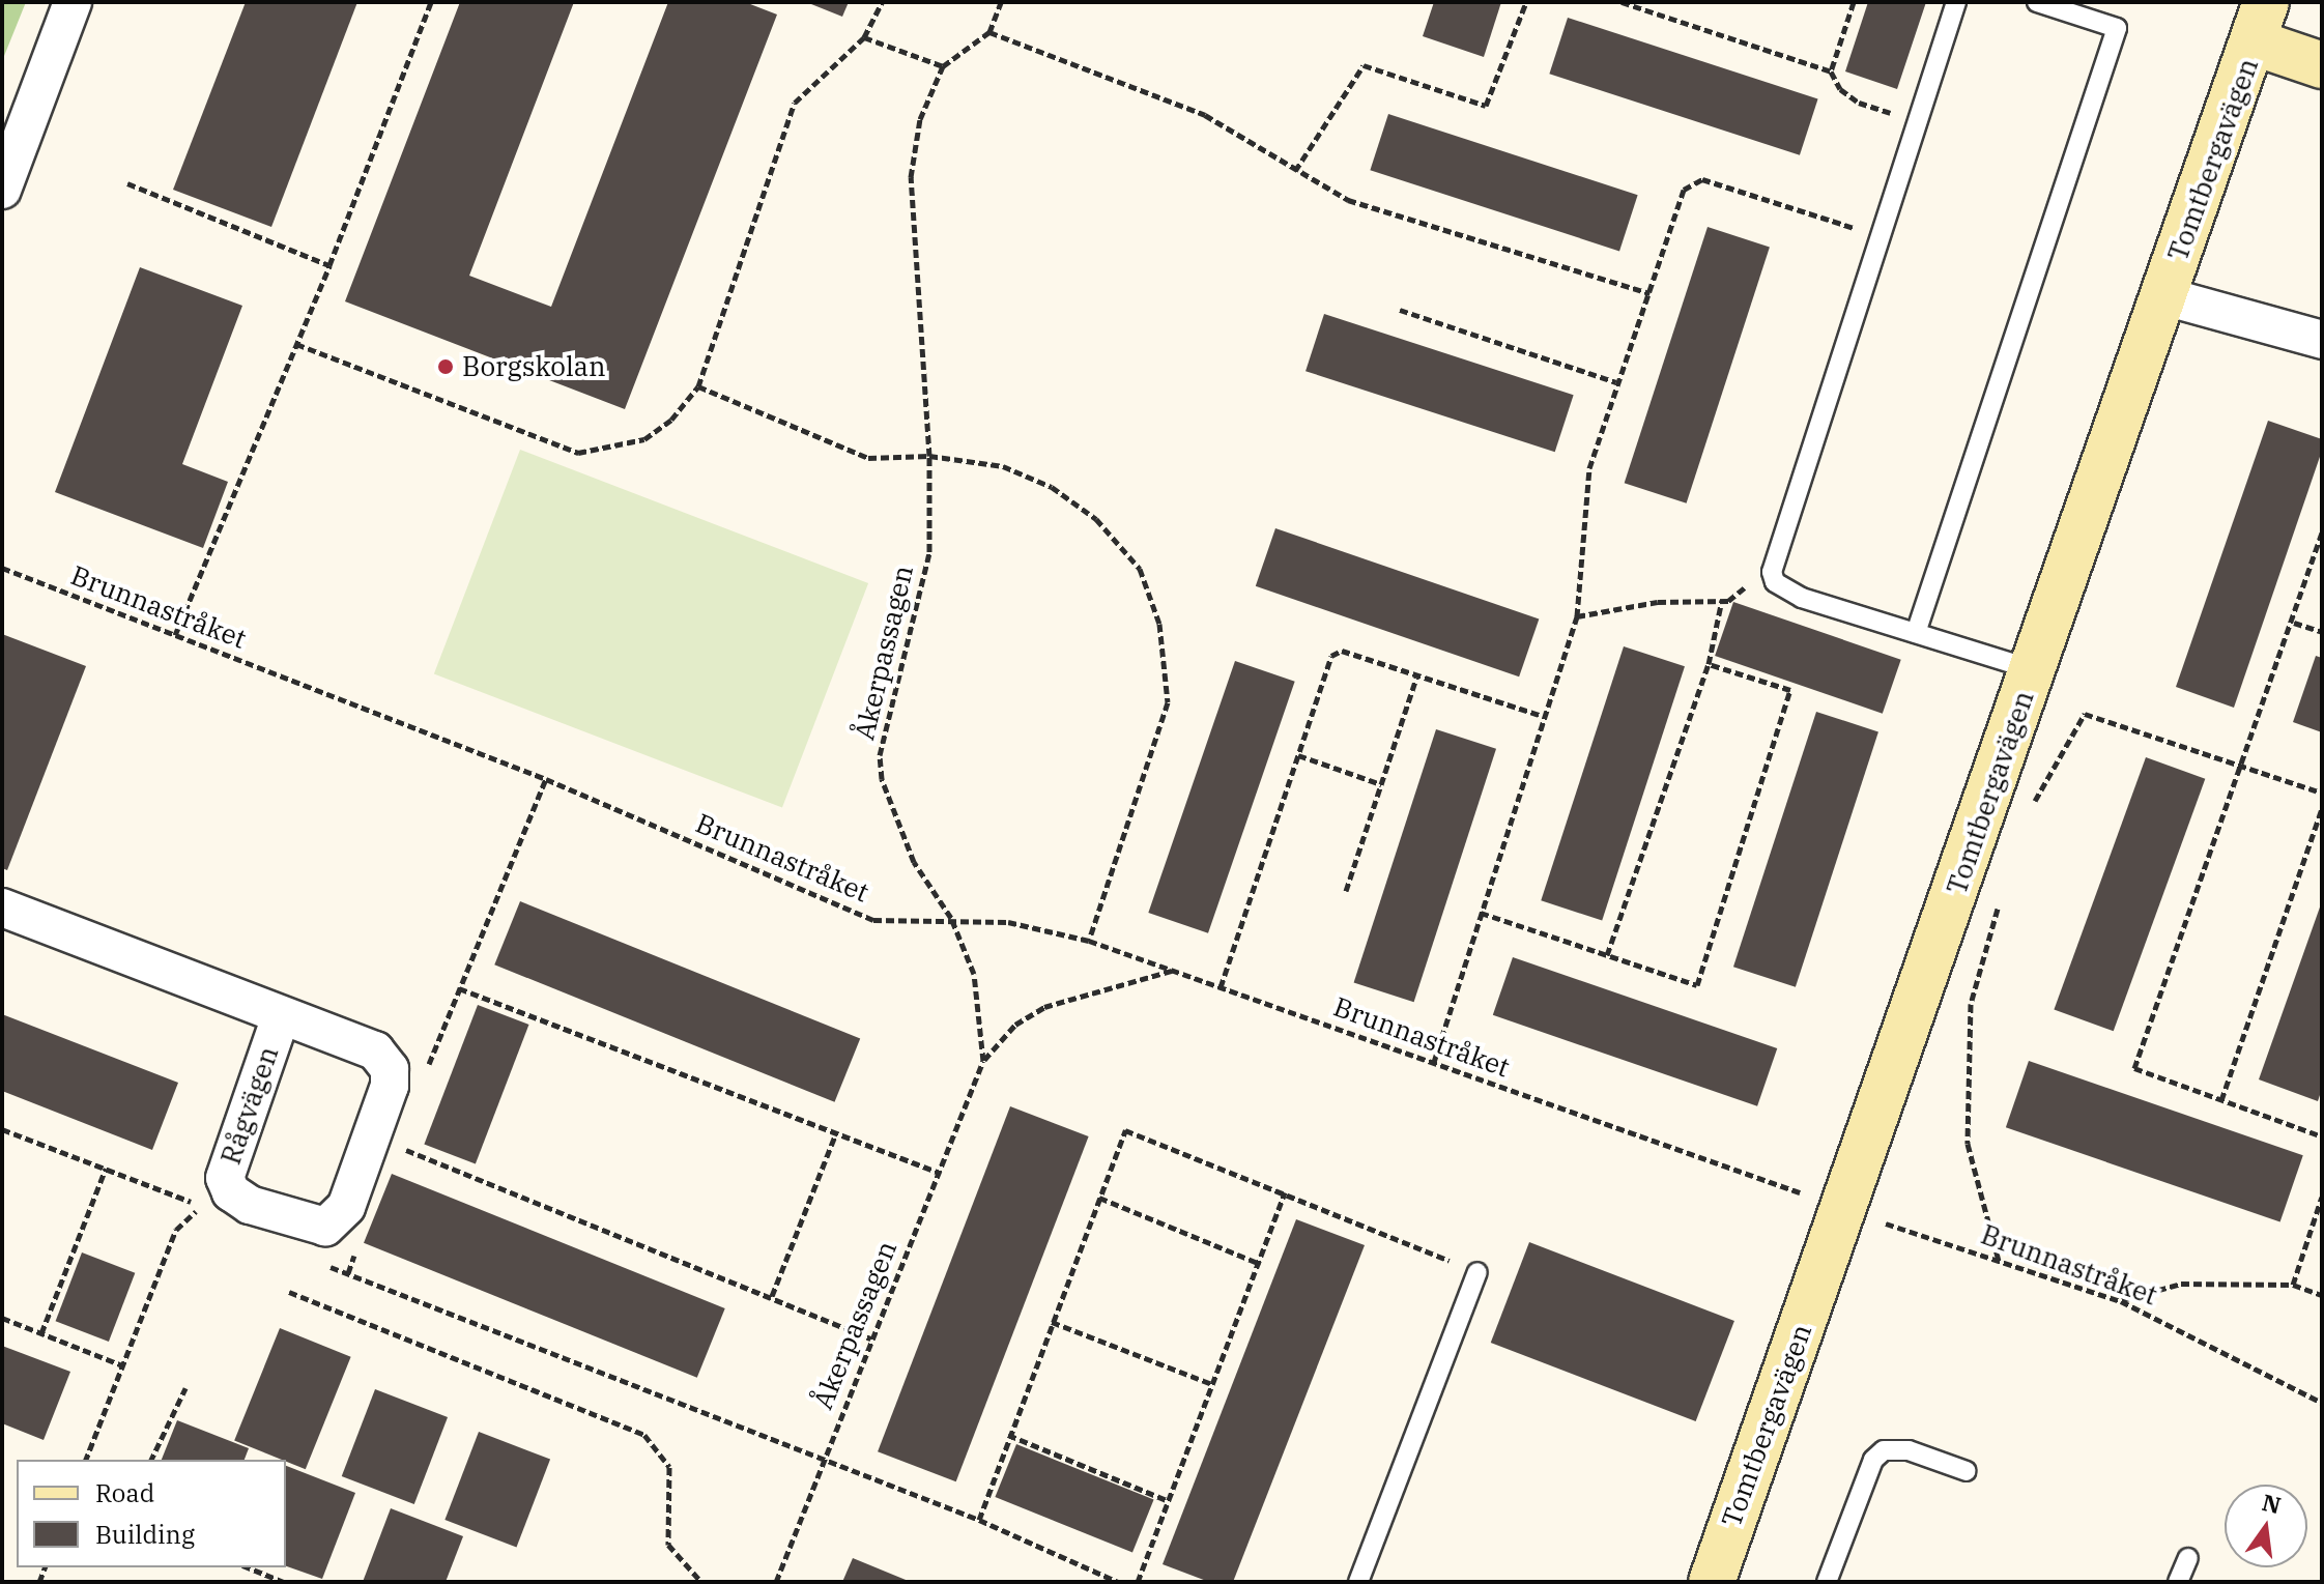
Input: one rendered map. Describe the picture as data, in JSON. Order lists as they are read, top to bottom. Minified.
{"streets":{"street":["Tomtbergavägen","Rågvägen"],"path":["Brunnastråket","Åkerpassagen"]},"crossings":[["Brunnastråket","Åkerpassagen"]],"places":["Borgskolan"],"legend":["Road","Building"],"north":"top"}
